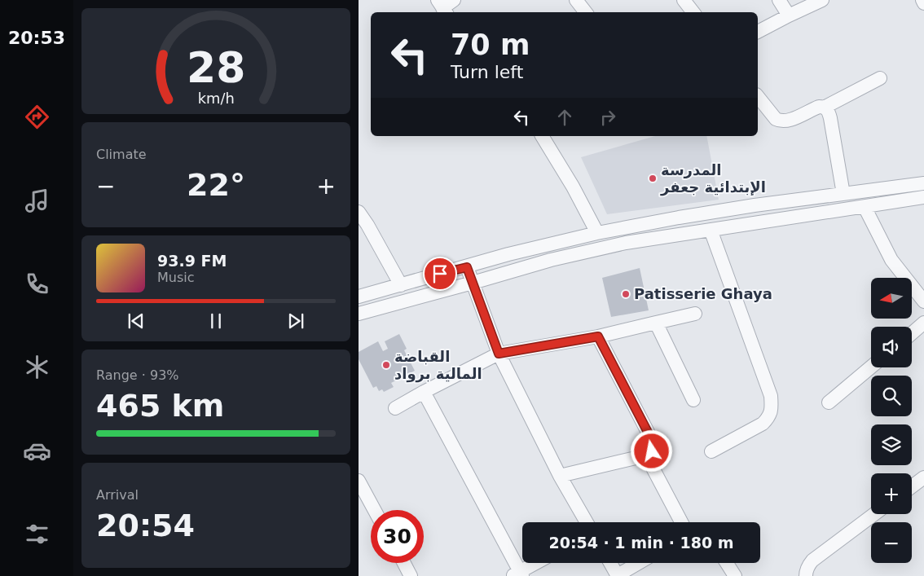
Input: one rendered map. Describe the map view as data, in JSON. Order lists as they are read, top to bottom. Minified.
{"places":["المدرسة الإبتدائية جعفر","Patisserie Ghaya","القباضة المالية برواد"],"north":"left","page":{"tabs":"20:53","turn":["70 m","Turn left"],"tile":["Climate",["Range · 93%","465 km"],["Arrival","20:54"]],"heat":["−","22°","+"],"song":["93.9 FM","Music"],"map_buttons":["+","−"],"limit":"30","trip":"20:54 · 1 min · 180 m","gauge":["28","km/h"]}}
